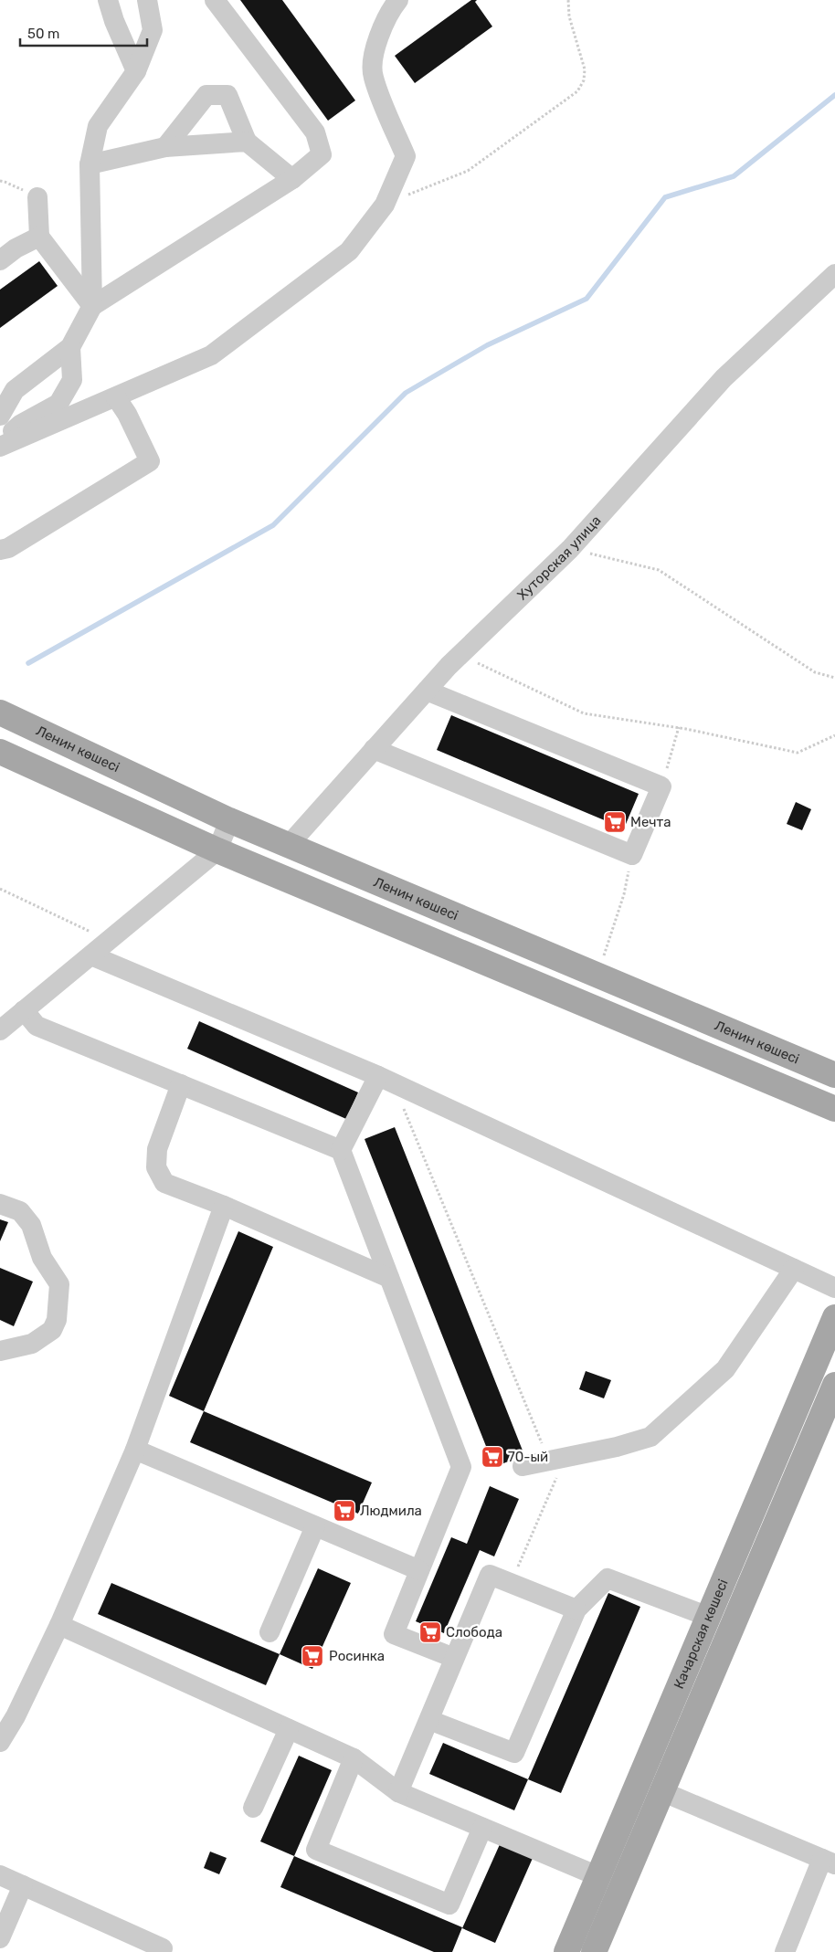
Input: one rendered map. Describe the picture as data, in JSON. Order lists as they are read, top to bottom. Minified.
{"streets":{"main road":["Ленин көшесі","Качарская көшесі"],"street":["Хуторская улица"]},"crossings":[["Хуторская улица","Ленин көшесі"]],"places":{"supermarket":["Мечта","70-ый","Людмила","Слобода","Росинка"]},"scale_bar":"50 m"}
